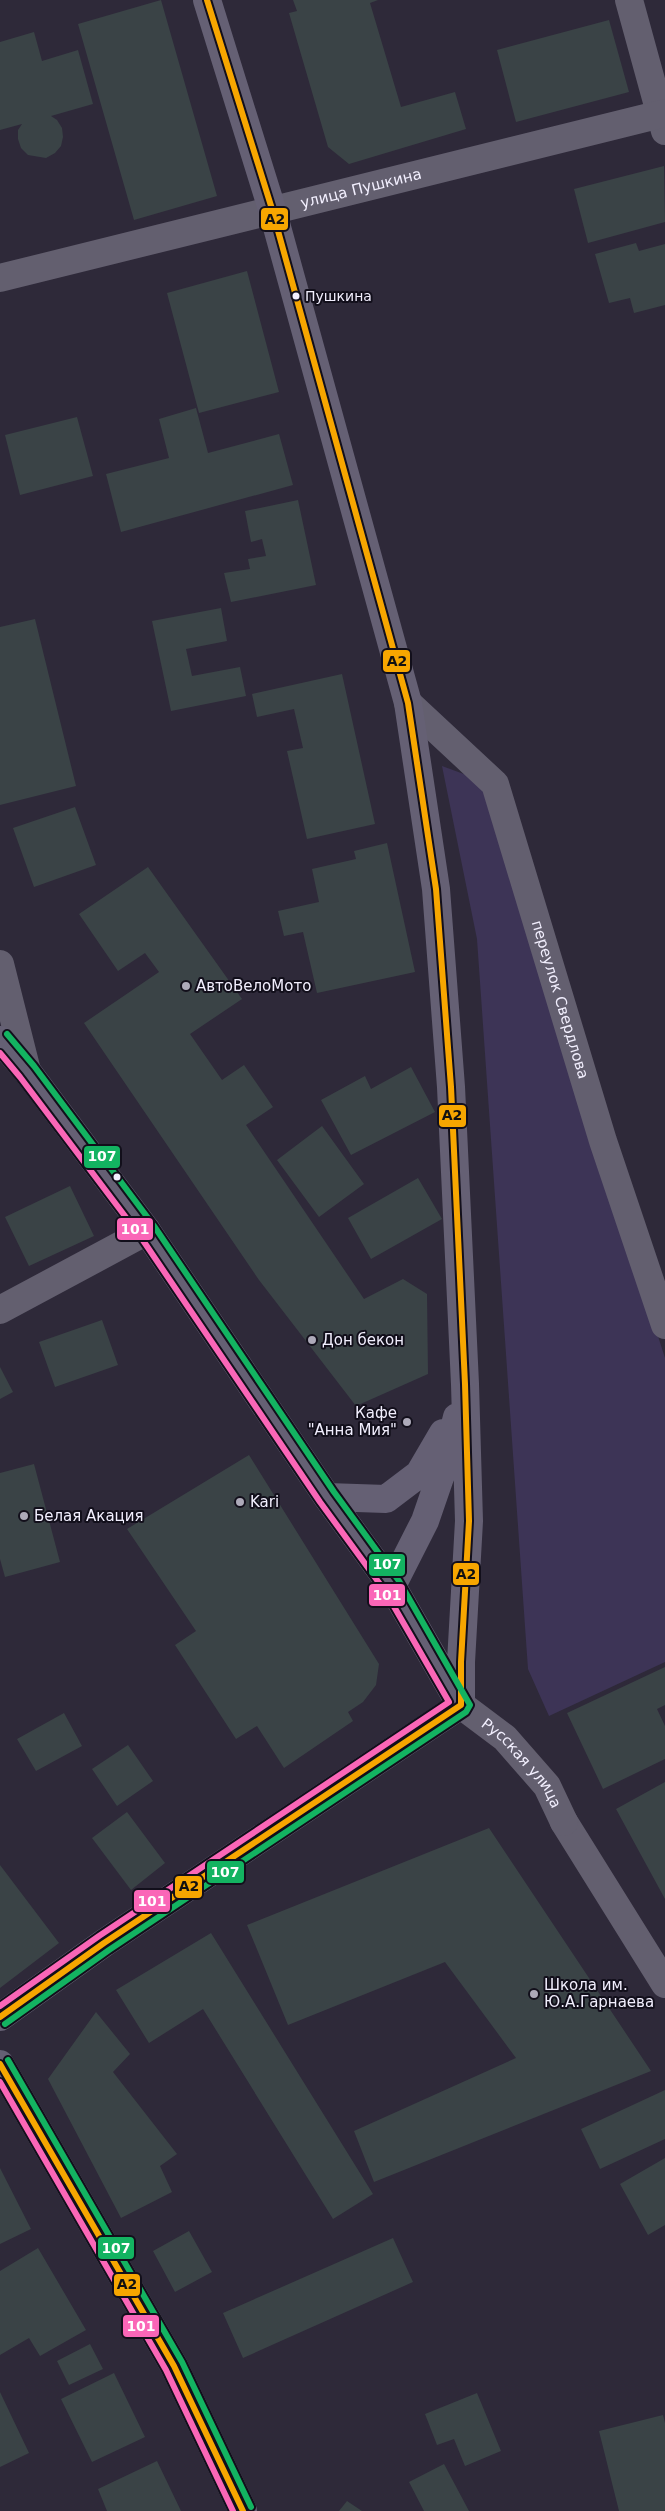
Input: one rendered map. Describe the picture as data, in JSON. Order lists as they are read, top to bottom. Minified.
{"streets":{"main road":["Русская улица"],"street":["улица Пушкина","переулок Свердлова"]},"places":["Пушкина","АвтоВелоМото","Дон бекон","Кафе \"Анна Мия\"","Kari","Белая Акация","Школа им. Ю.А.Гарнаева"],"lines":["transit line A2","transit line 107","transit line 101"]}
